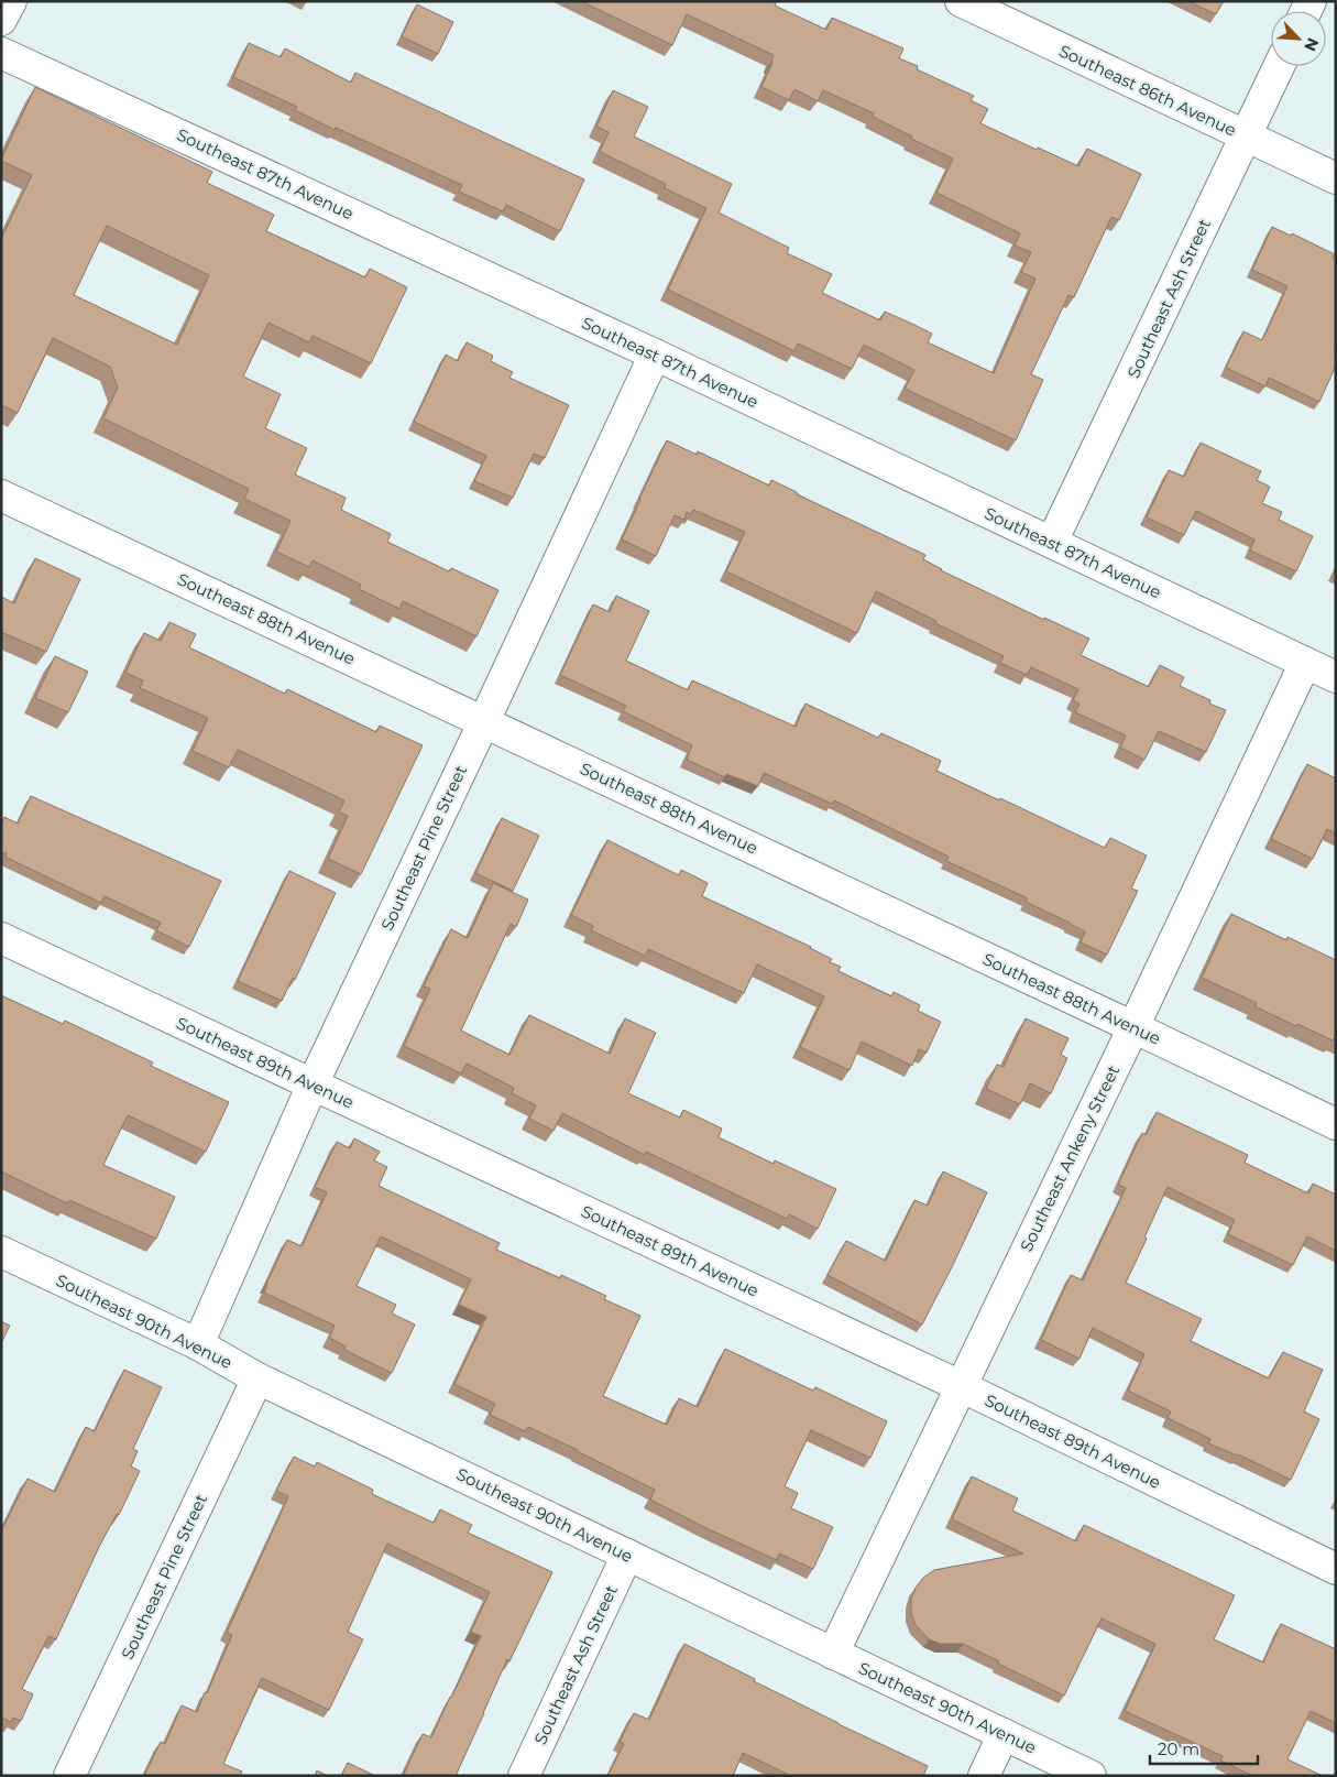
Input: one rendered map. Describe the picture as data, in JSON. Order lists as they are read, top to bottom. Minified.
{"streets":{"street":["Southeast 86th Avenue","Southeast 87th Avenue","Southeast Ash Street","Southeast 88th Avenue","Southeast Pine Street","Southeast 89th Avenue","Southeast Ankeny Street","Southeast 90th Avenue"]},"crossings":[["Southeast 86th Avenue","Southeast Ash Street"],["Southeast 87th Avenue","Southeast Ash Street"],["Southeast 87th Avenue","Southeast Pine Street"],["Southeast 87th Avenue","Southeast Ankeny Street"],["Southeast Ash Street","Southeast 90th Avenue"],["Southeast 88th Avenue","Southeast Pine Street"],["Southeast 88th Avenue","Southeast Ankeny Street"],["Southeast Pine Street","Southeast 89th Avenue"],["Southeast Pine Street","Southeast 90th Avenue"],["Southeast 89th Avenue","Southeast Ankeny Street"],["Southeast Ankeny Street","Southeast 90th Avenue"]],"scale_bar":"20 m","north":"bottom right"}
